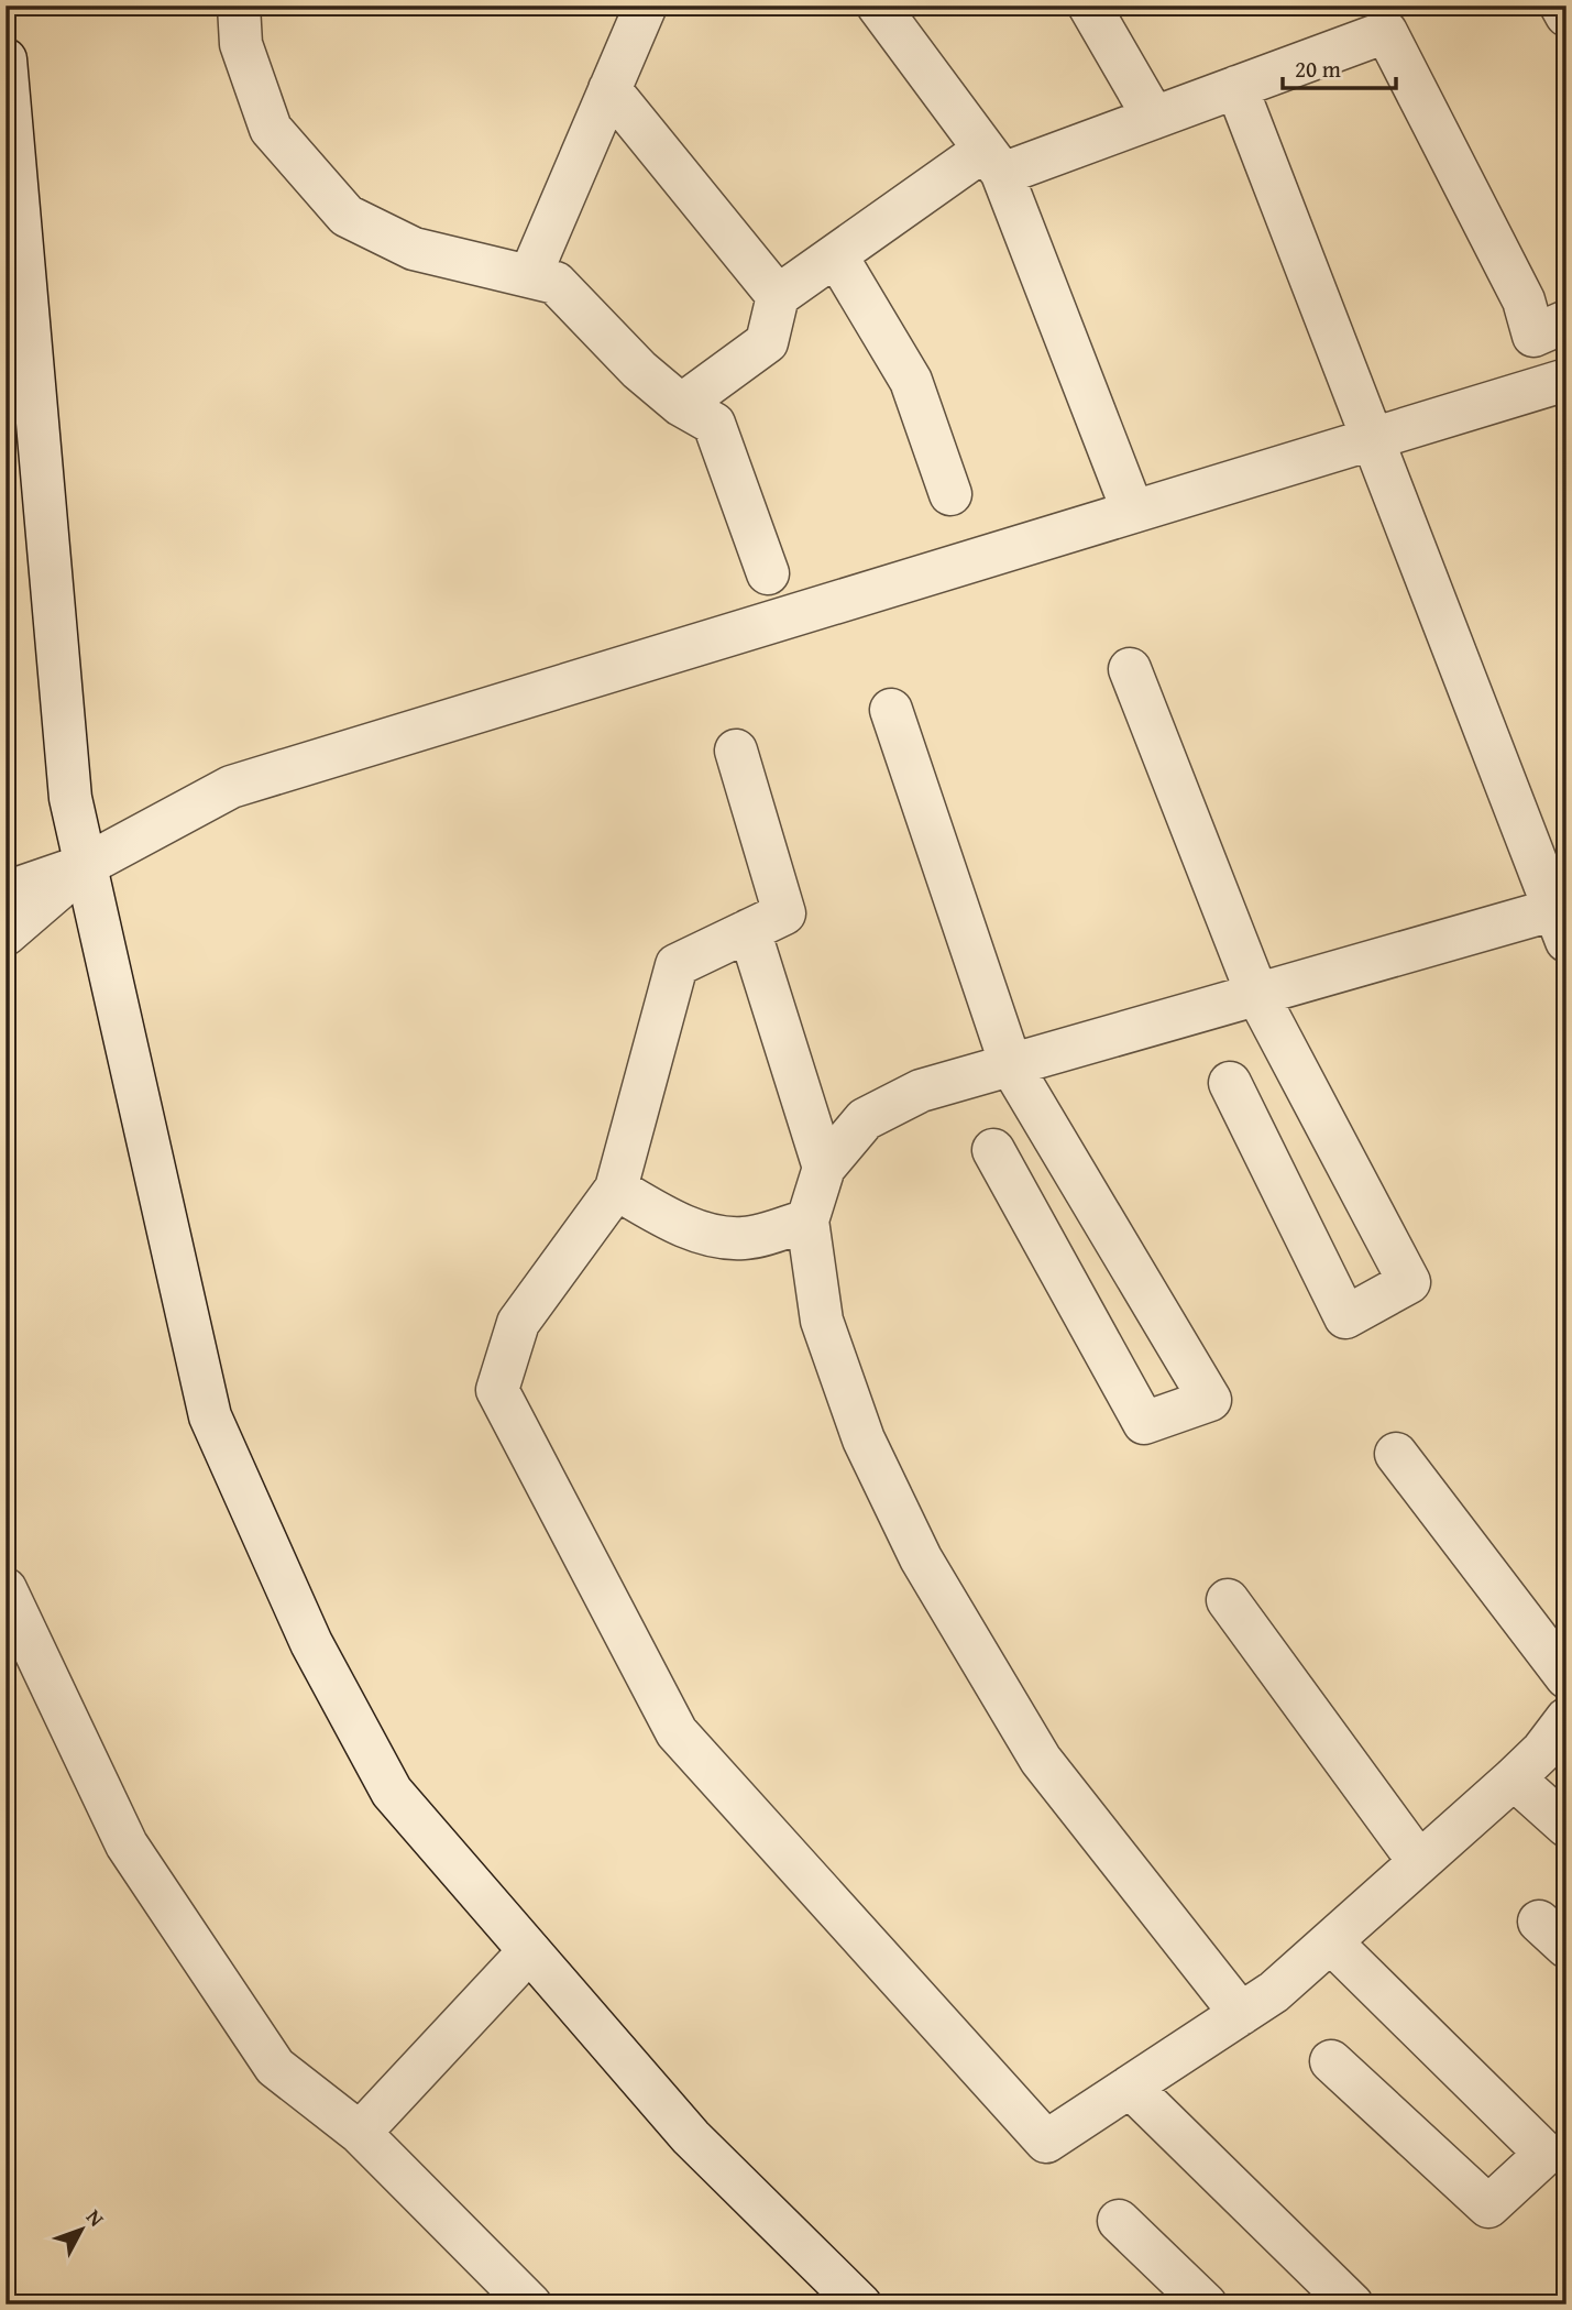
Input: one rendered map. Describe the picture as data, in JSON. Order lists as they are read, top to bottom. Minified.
{"scale_bar":"20 m","north":"top right"}
